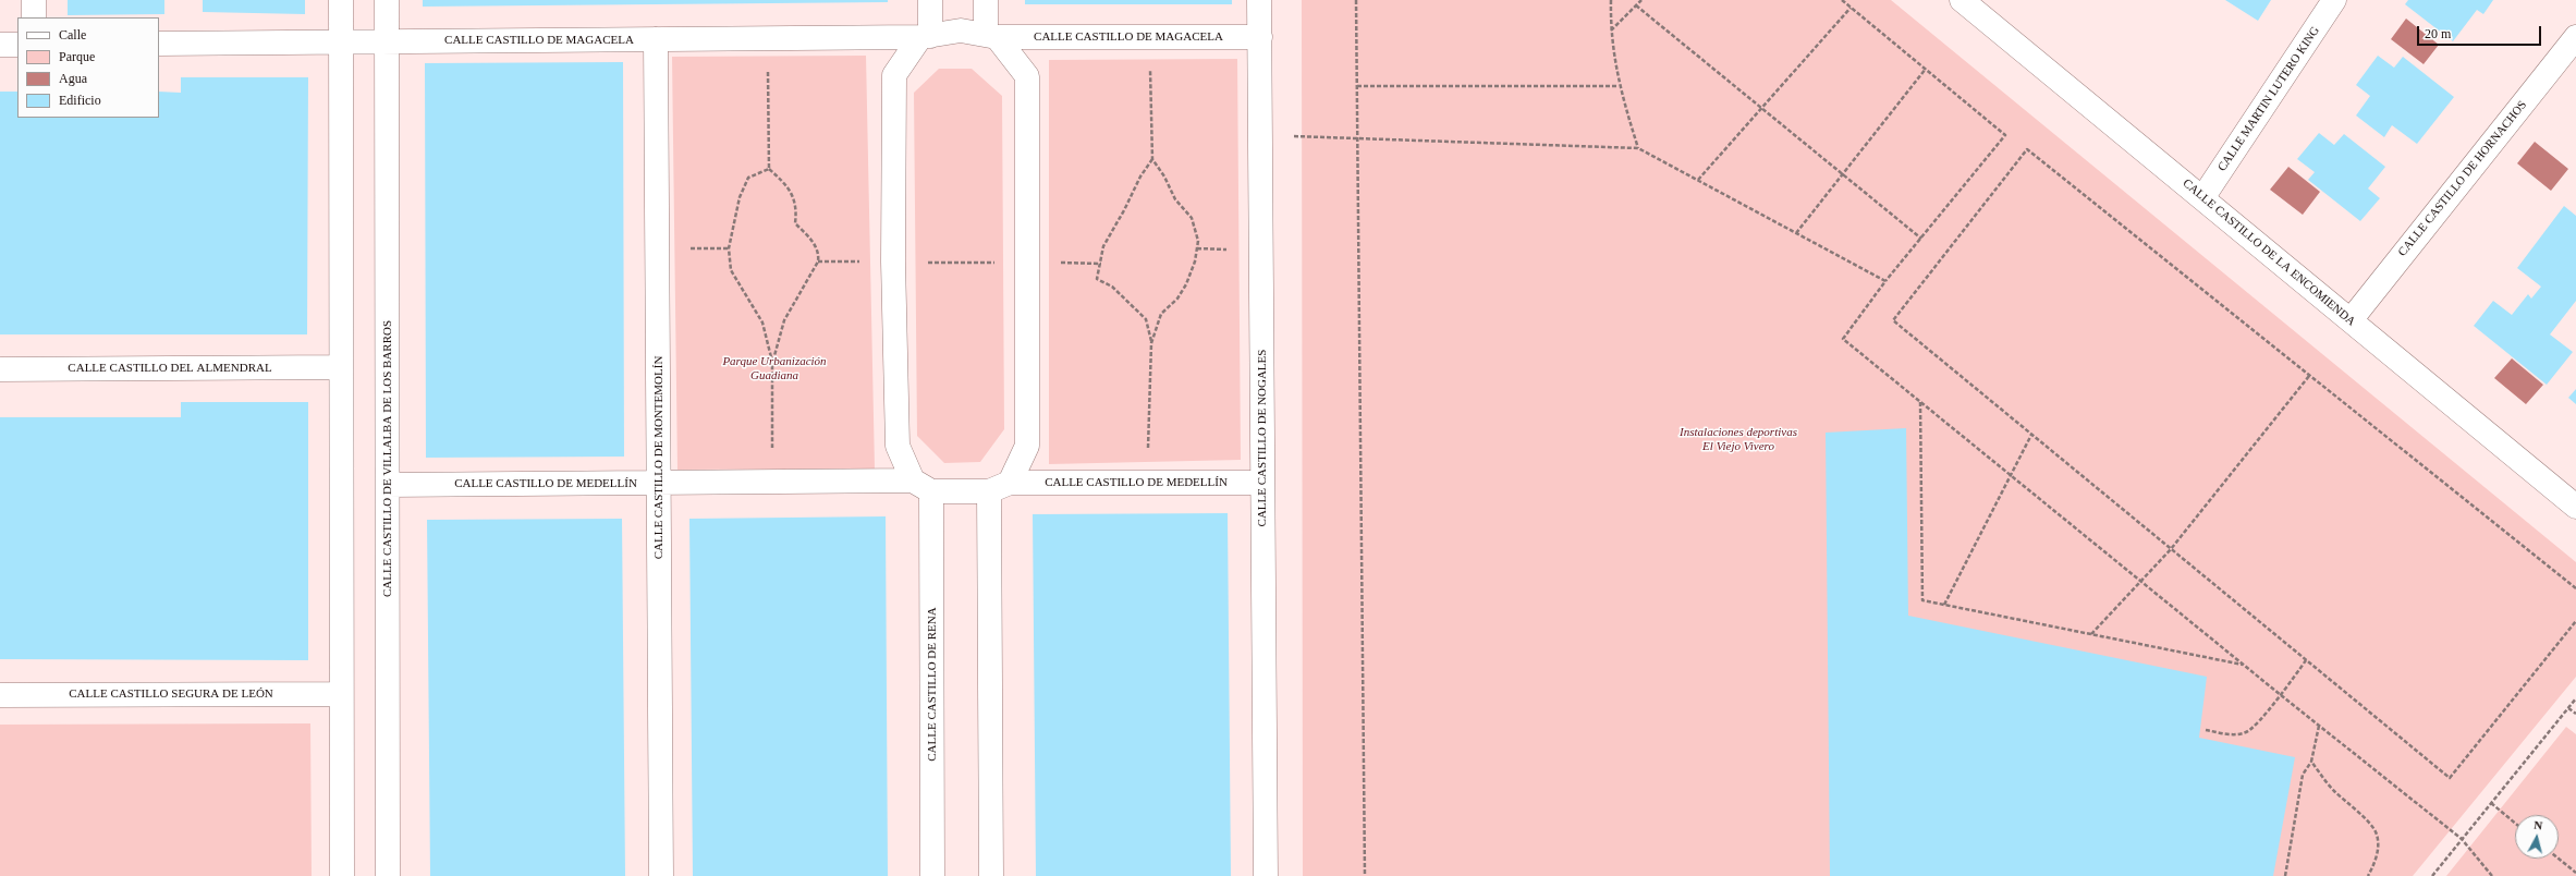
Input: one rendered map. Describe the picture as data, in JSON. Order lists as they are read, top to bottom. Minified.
{"streets":{"street":["CALLE CASTILLO DE MAGACELA","CALLE MARTIN LUTERO KING","CALLE CASTILLO DE HORNACHOS","CALLE CASTILLO DE LA ENCOMIENDA","CALLE CASTILLO DEL ALMENDRAL","CALLE CASTILLO DE NOGALES","CALLE CASTILLO DE MONTEMOLÍN","CALLE CASTILLO DE VILLALBA DE LOS BARROS","CALLE CASTILLO DE MEDELLÍN","CALLE CASTILLO DE RENA","CALLE CASTILLO SEGURA DE LEÓN"]},"crossings":[["CALLE CASTILLO DE MAGACELA","CALLE CASTILLO DE NOGALES"],["CALLE CASTILLO DE MAGACELA","CALLE CASTILLO DE MONTEMOLÍN"],["CALLE CASTILLO DE MAGACELA","CALLE CASTILLO DE VILLALBA DE LOS BARROS"],["CALLE MARTIN LUTERO KING","CALLE CASTILLO DE LA ENCOMIENDA"],["CALLE CASTILLO DE HORNACHOS","CALLE CASTILLO DE LA ENCOMIENDA"],["CALLE CASTILLO DE NOGALES","CALLE CASTILLO DE MEDELLÍN"],["CALLE CASTILLO DE MONTEMOLÍN","CALLE CASTILLO DE MEDELLÍN"],["CALLE CASTILLO DE VILLALBA DE LOS BARROS","CALLE CASTILLO DE MEDELLÍN"],["CALLE CASTILLO DE MEDELLÍN","CALLE CASTILLO DE RENA"]],"parks":["Parque Urbanización Guadiana","Instalaciones deportivas El Viejo Vivero"],"legend":["Calle","Parque","Agua","Edificio"],"scale_bar":"20 m","north":"top"}
